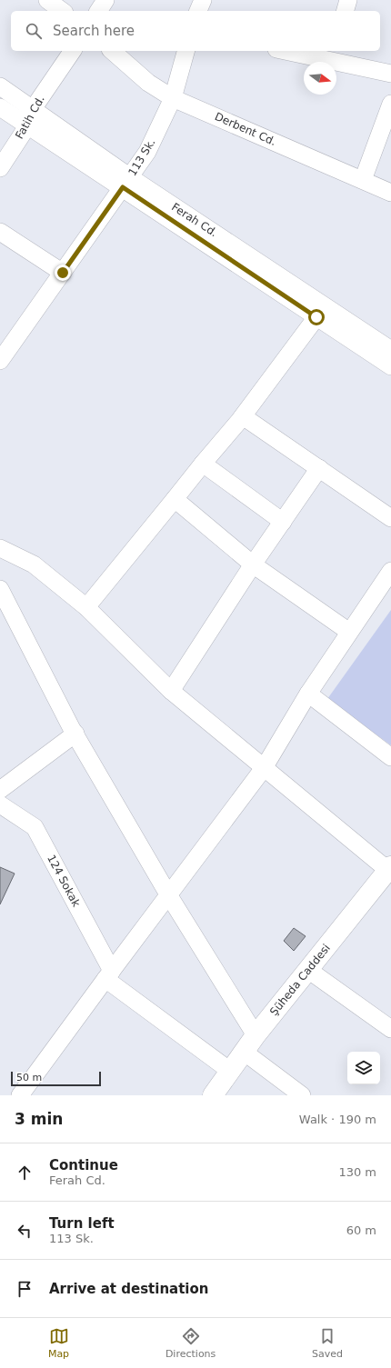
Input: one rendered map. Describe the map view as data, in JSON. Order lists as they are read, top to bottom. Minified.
{"streets":{"main road":["Şüheda Caddesi"],"street":["Fatih Cd.","Derbent Cd.","113 Sk.","Ferah Cd.","124 Sokak"]},"crossings":[["Fatih Cd.","Ferah Cd."],["Derbent Cd.","113 Sk."],["113 Sk.","Ferah Cd."]],"scale_bar":"50 m","north":"right","page":{"search":"Search here","scale":"50 m","heading":["3 min","Walk · 190 m"],"list":[["Continue","Ferah Cd.","130 m"],["Turn left","113 Sk.","60 m"],"Arrive at destination"],"nav":["Map","Directions","Saved"]}}
